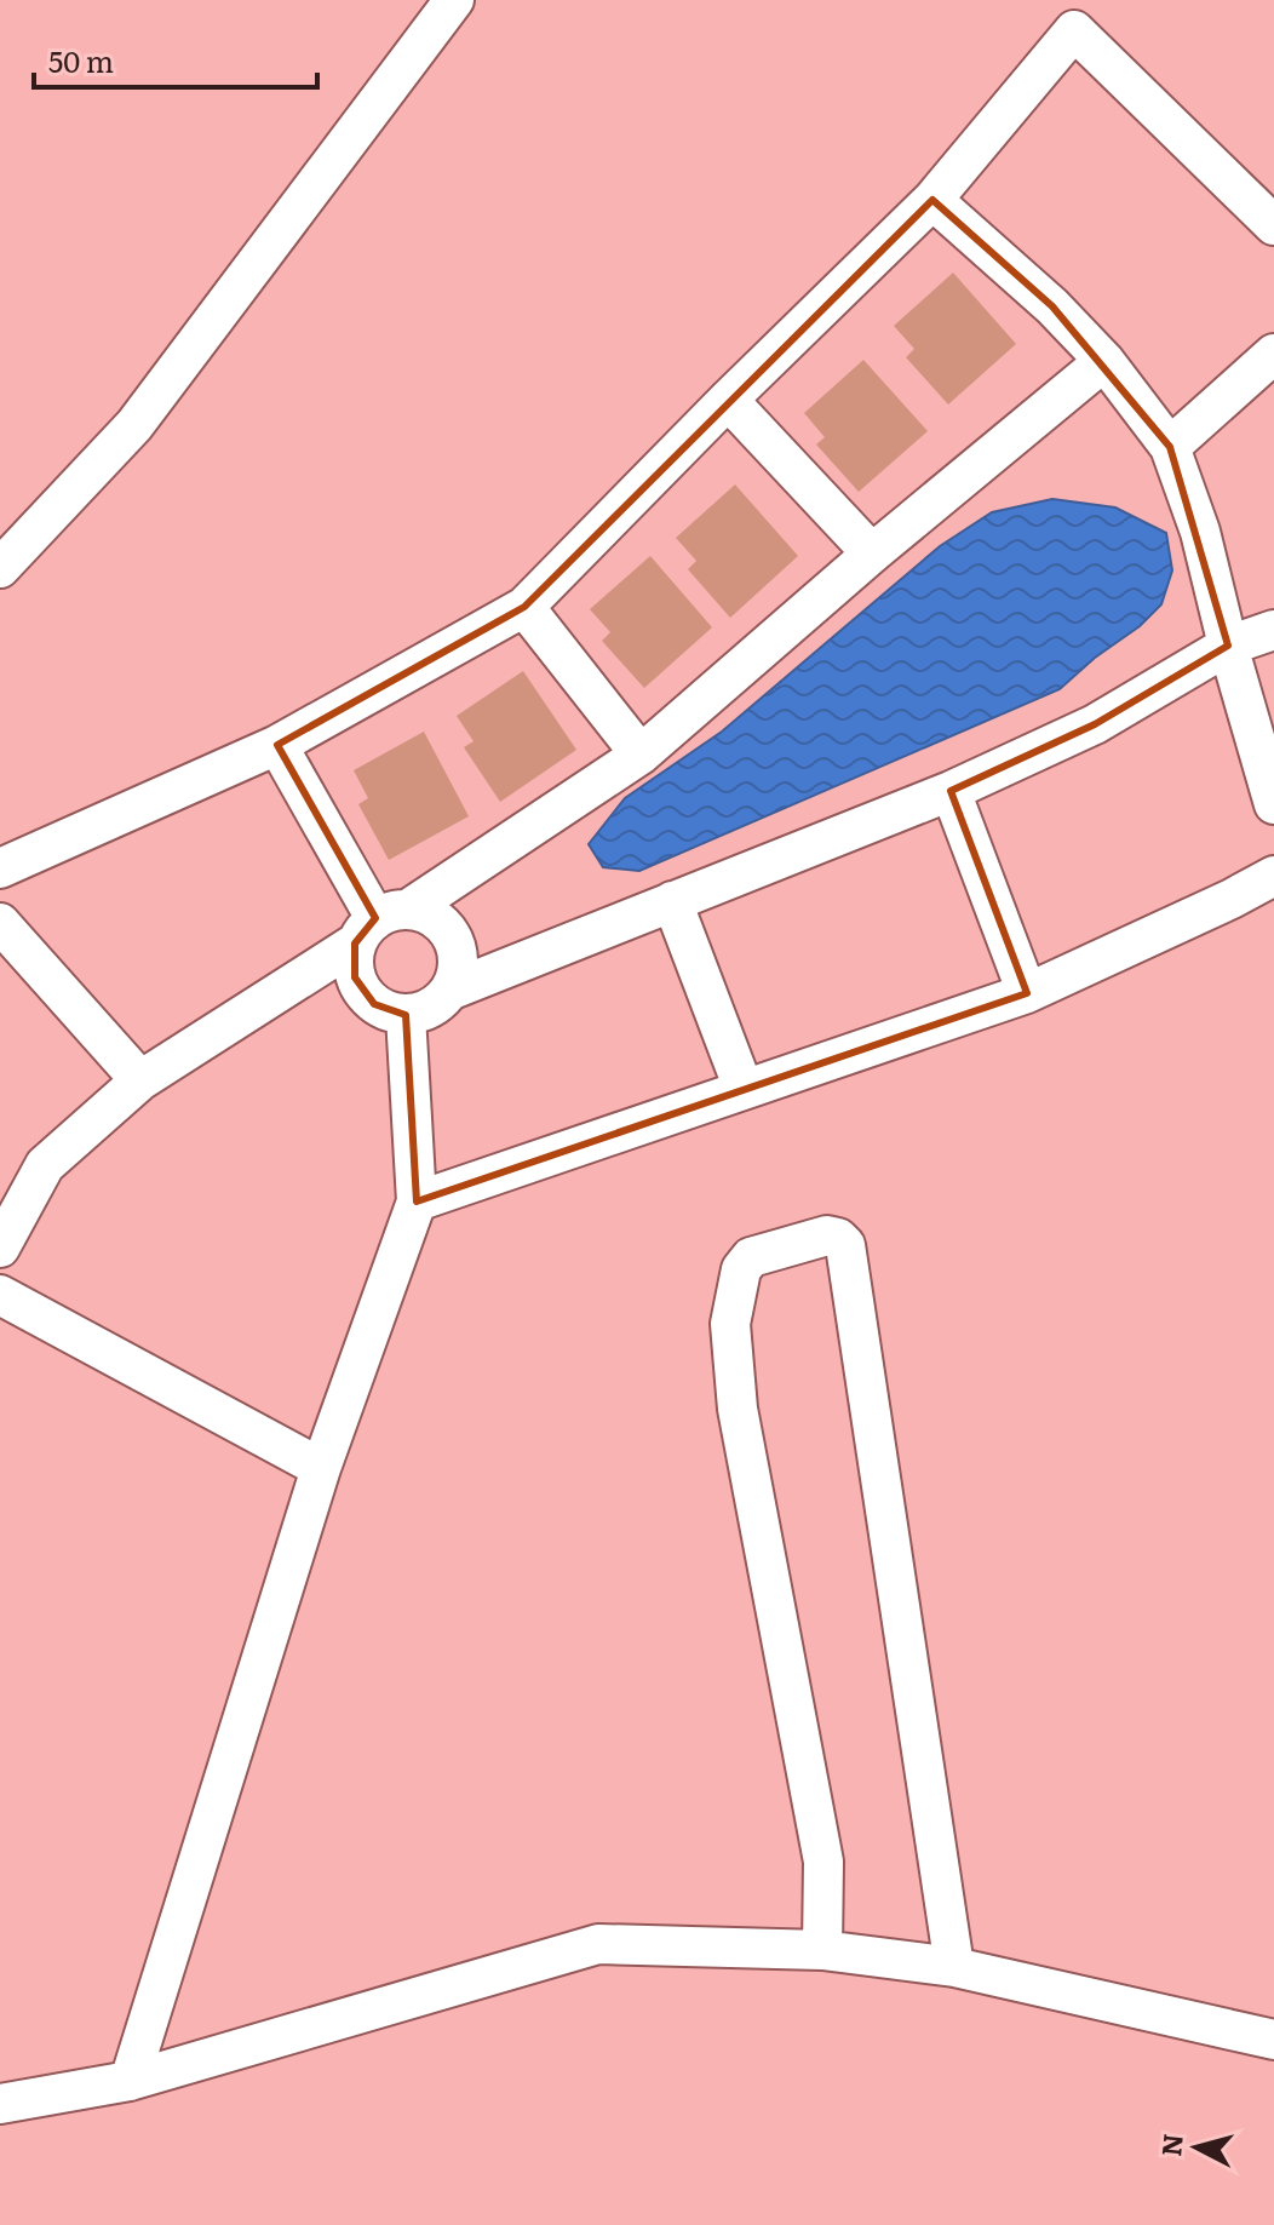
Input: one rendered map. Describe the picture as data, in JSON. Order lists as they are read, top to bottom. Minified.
{"scale_bar":"50 m","north":"left"}
